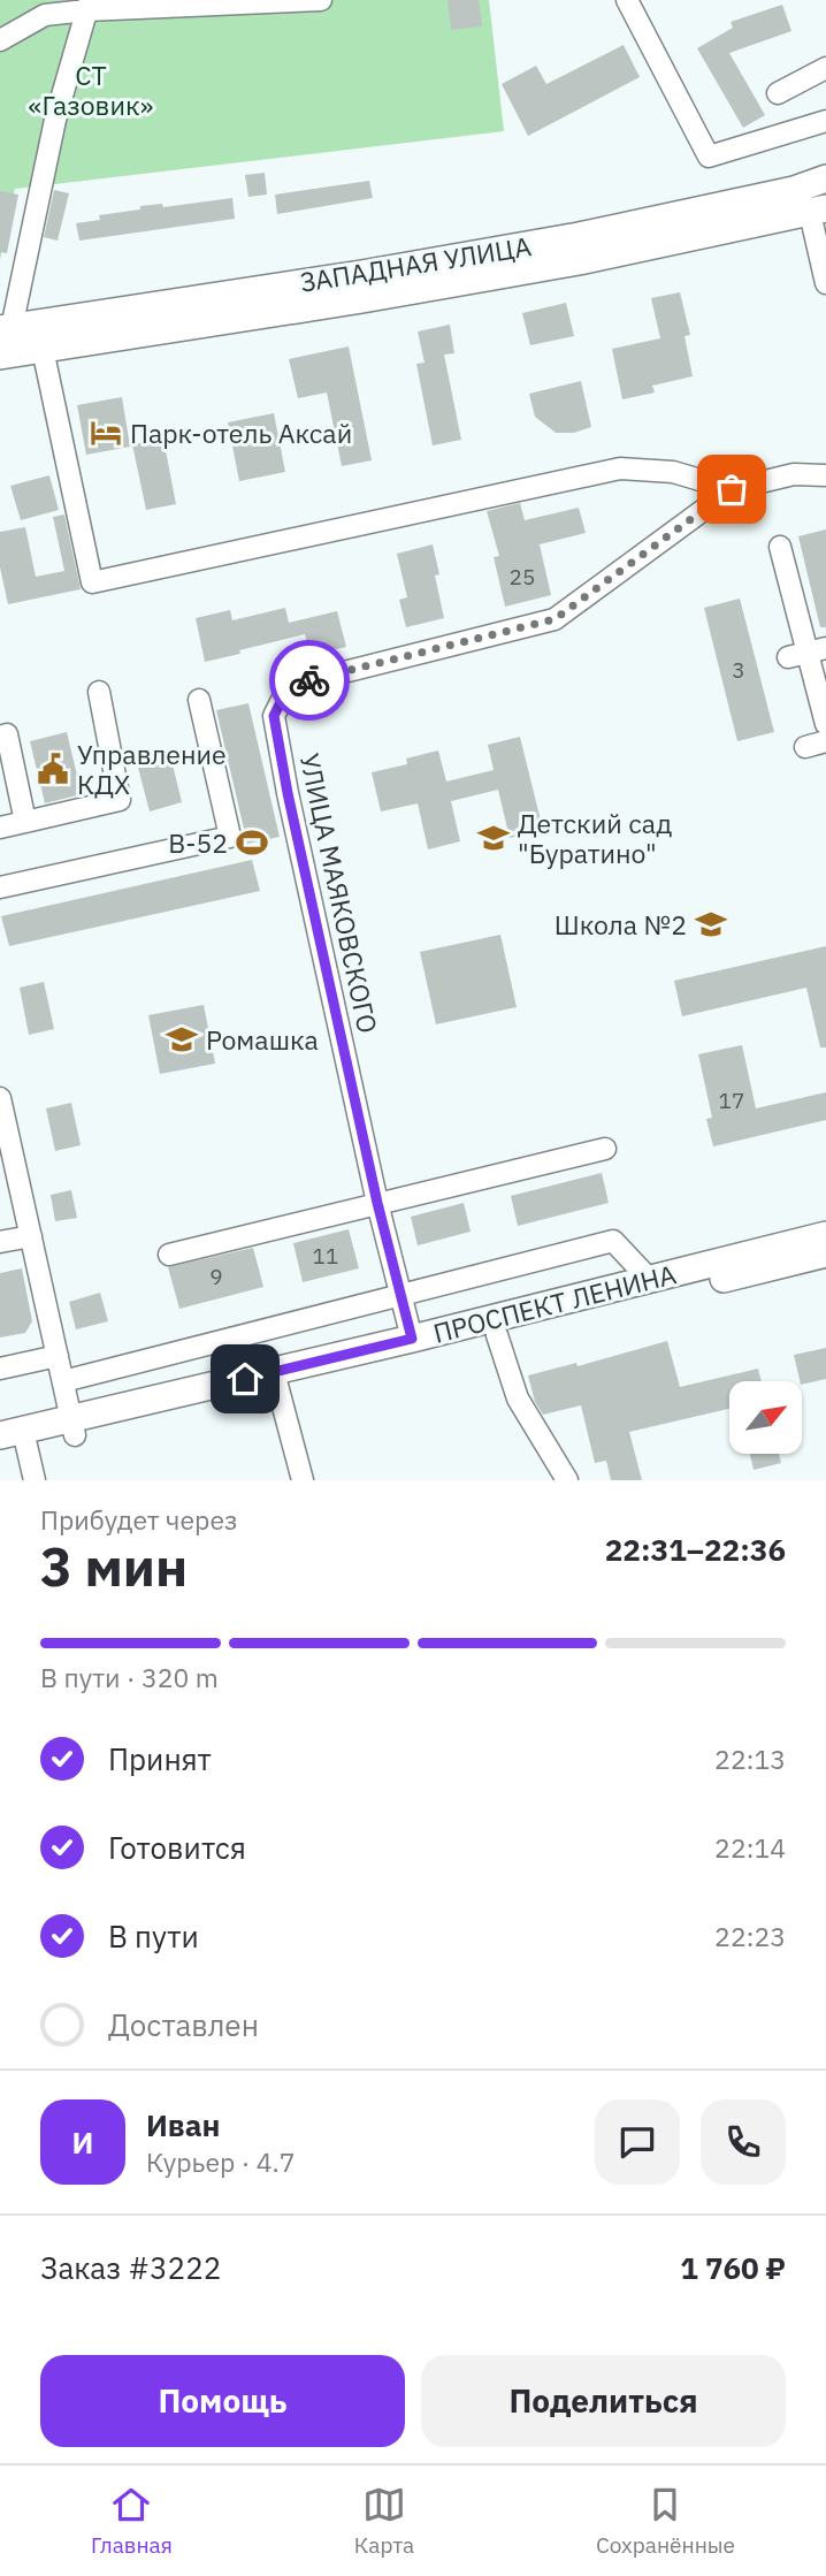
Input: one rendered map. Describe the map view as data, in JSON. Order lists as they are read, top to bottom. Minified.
{"streets":{"main road":["ЗАПАДНАЯ УЛИЦА","ПРОСПЕКТ ЛЕНИНА"],"street":["УЛИЦА МАЯКОВСКОГО"]},"crossings":[["УЛИЦА МАЯКОВСКОГО","ПРОСПЕКТ ЛЕНИНА"]],"parks":["СТ «Газовик»"],"places":{"hotel":["Парк-отель Аксай"],"public building":["Управление КДХ"],"school or university":["Детский сад \"Буратино\"","Школа №2","Ромашка"],"sports":["В-52"]},"house_numbers":["25","3","17","11","9"],"north":"top right","page":{"heading":["3 мин","Прибудет через","22:31–22:36"],"panel":["Иван","Курьер · 4.7","Заказ #3222","1 760 ₽"],"bar":"В пути · 320 m","list":[["Принят","22:13"],["Готовится","22:14"],["В пути","22:23"],"Доставлен"],"round":"И","buttons":["Помощь","Поделиться"],"tabs":["Главная","Карта","Сохранённые"]}}
